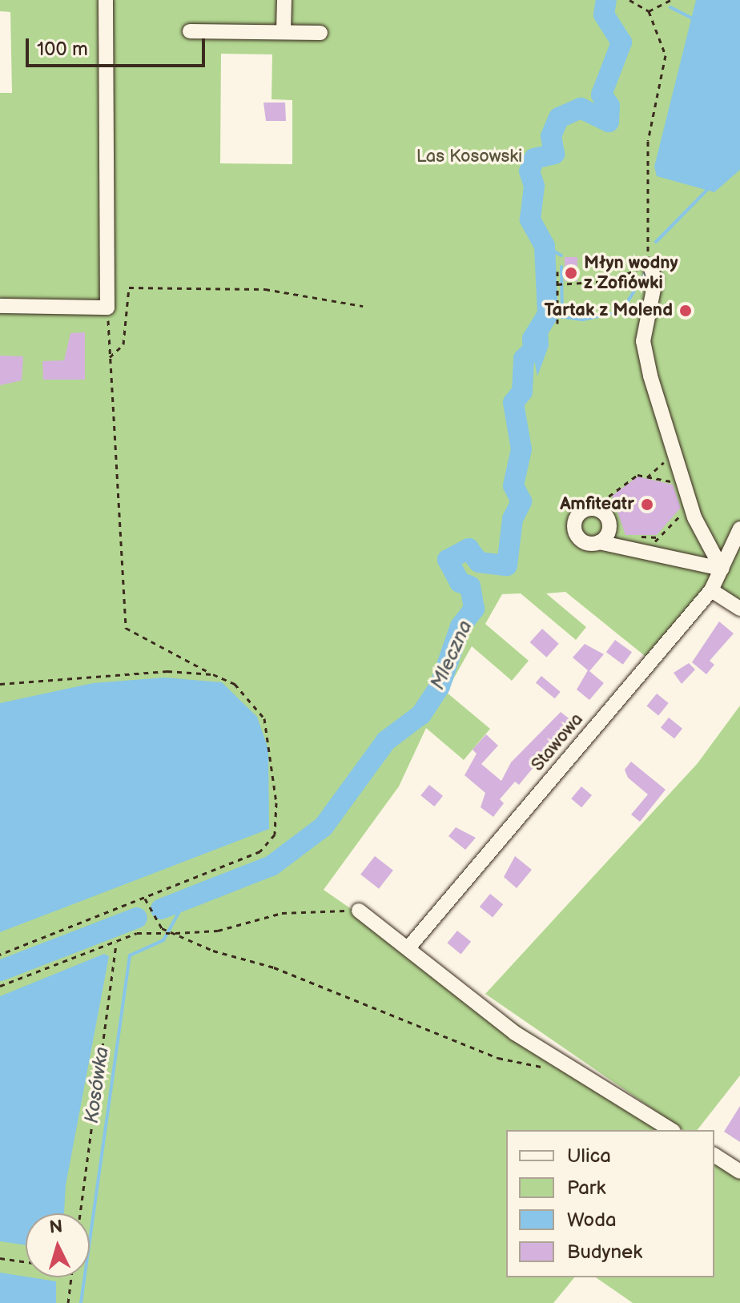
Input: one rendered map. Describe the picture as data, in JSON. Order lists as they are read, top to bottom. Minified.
{"streets":{"street":["Stawowa"]},"water":["Mleczna","Kosówka"],"parks":["Las Kosowski"],"places":["Młyn wodny z Zofiówki","Tartak z Molend","Amfiteatr"],"legend":["Ulica","Park","Woda","Budynek"],"scale_bar":"100 m","north":"top"}
